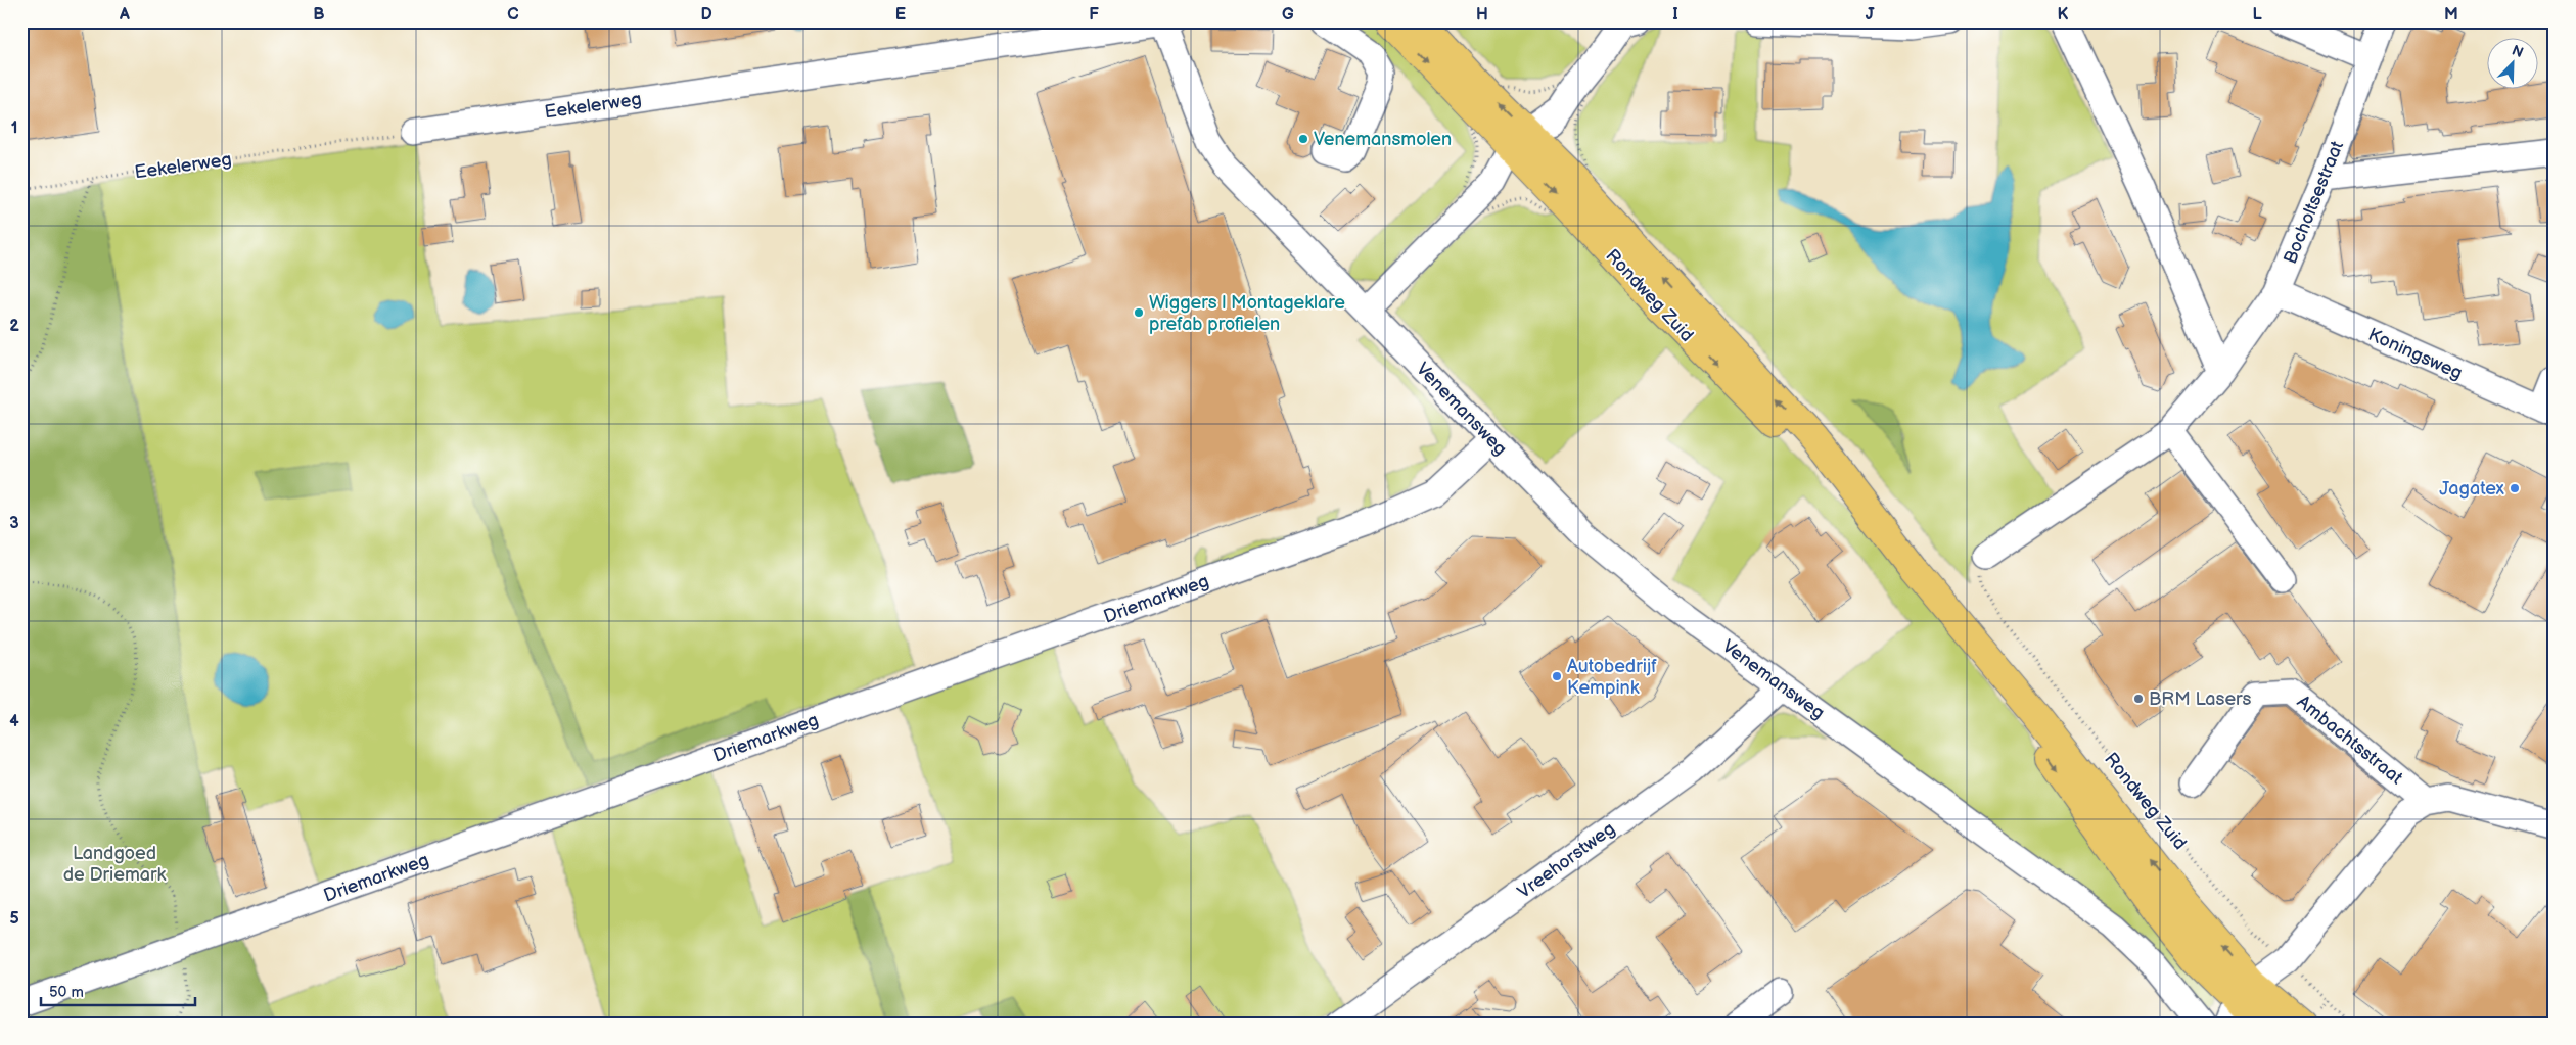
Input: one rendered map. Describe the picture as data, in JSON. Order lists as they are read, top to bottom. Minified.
{"streets":{"main road":["Rondweg Zuid"],"street":["Eekelerweg","Bocholtsestraat","Koningsweg","Venemansweg","Driemarkweg","Ambachtsstraat","Vreehorstweg"]},"crossings":[["Eekelerweg","Venemansweg"],["Bocholtsestraat","Rondweg Zuid"],["Bocholtsestraat","Koningsweg"],["Venemansweg","Driemarkweg"],["Venemansweg","Vreehorstweg"]],"parks":["Landgoed de Driemark"],"places":["Venemansmolen","Wiggers | Montageklare prefab profielen","Jagatex","Autobedrijf Kempink","BRM Lasers"],"scale_bar":"50 m","north":"top right","grid":{"columns":["A","B","C","D","E","F","G","H","I","J","K","L","M"],"rows":["1","2","3","4","5"]}}
